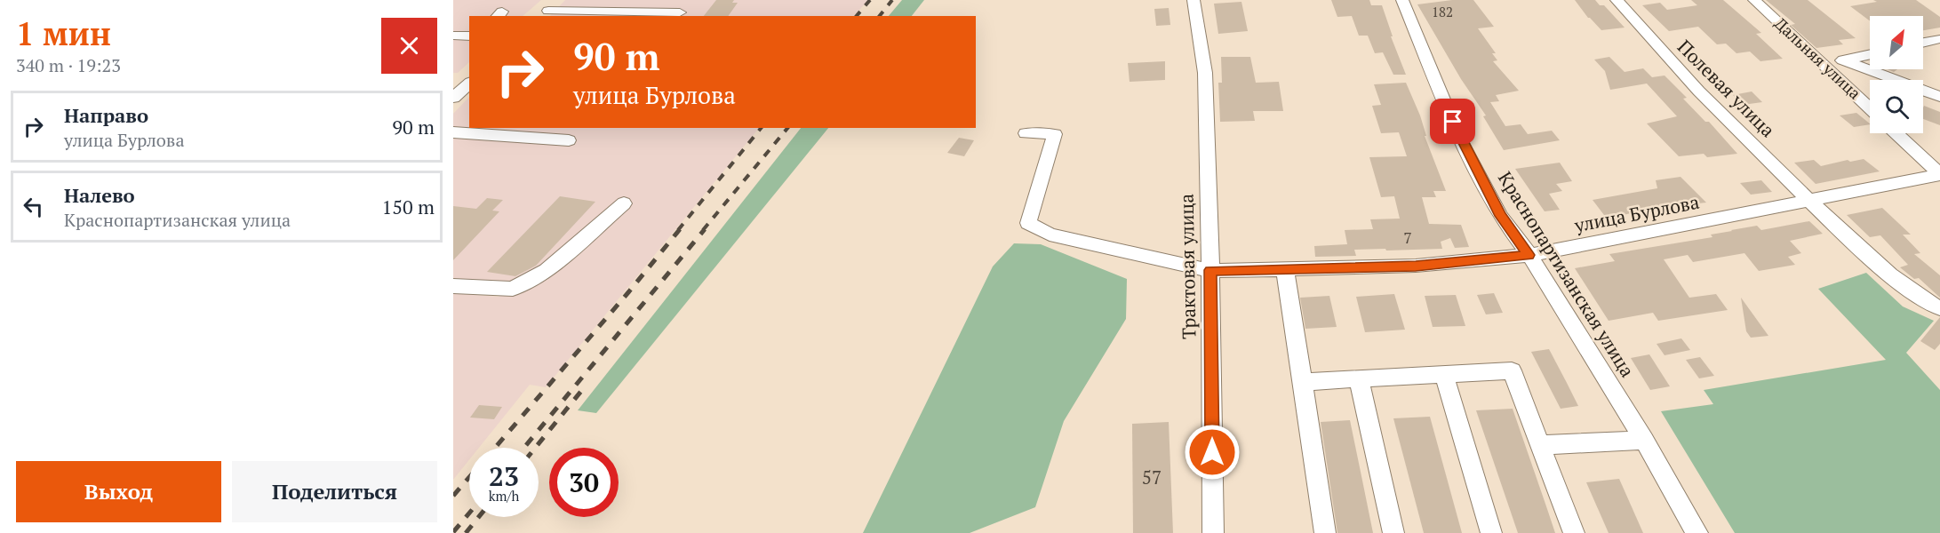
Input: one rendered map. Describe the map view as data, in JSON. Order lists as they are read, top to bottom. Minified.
{"streets":{"street":["Дальняя улица","Полевая улица","улица Бурлова","Трактовая улица","Краснопартизанская улица"]},"crossings":[["Полевая улица","улица Бурлова"],["улица Бурлова","Трактовая улица"],["улица Бурлова","Краснопартизанская улица"]],"house_numbers":["182","7","57"],"north":"top right","page":{"heading":["1 мин","340 m · 19:23"],"turn":["90 m","улица Бурлова"],"list":[{"name":"Направо","note":"улица Бурлова","value":"90 m"},{"name":"Налево","note":"Краснопартизанская улица","value":"150 m"}],"speed":"23 km/h","limit":"30","buttons":["Выход","Поделиться"]}}
